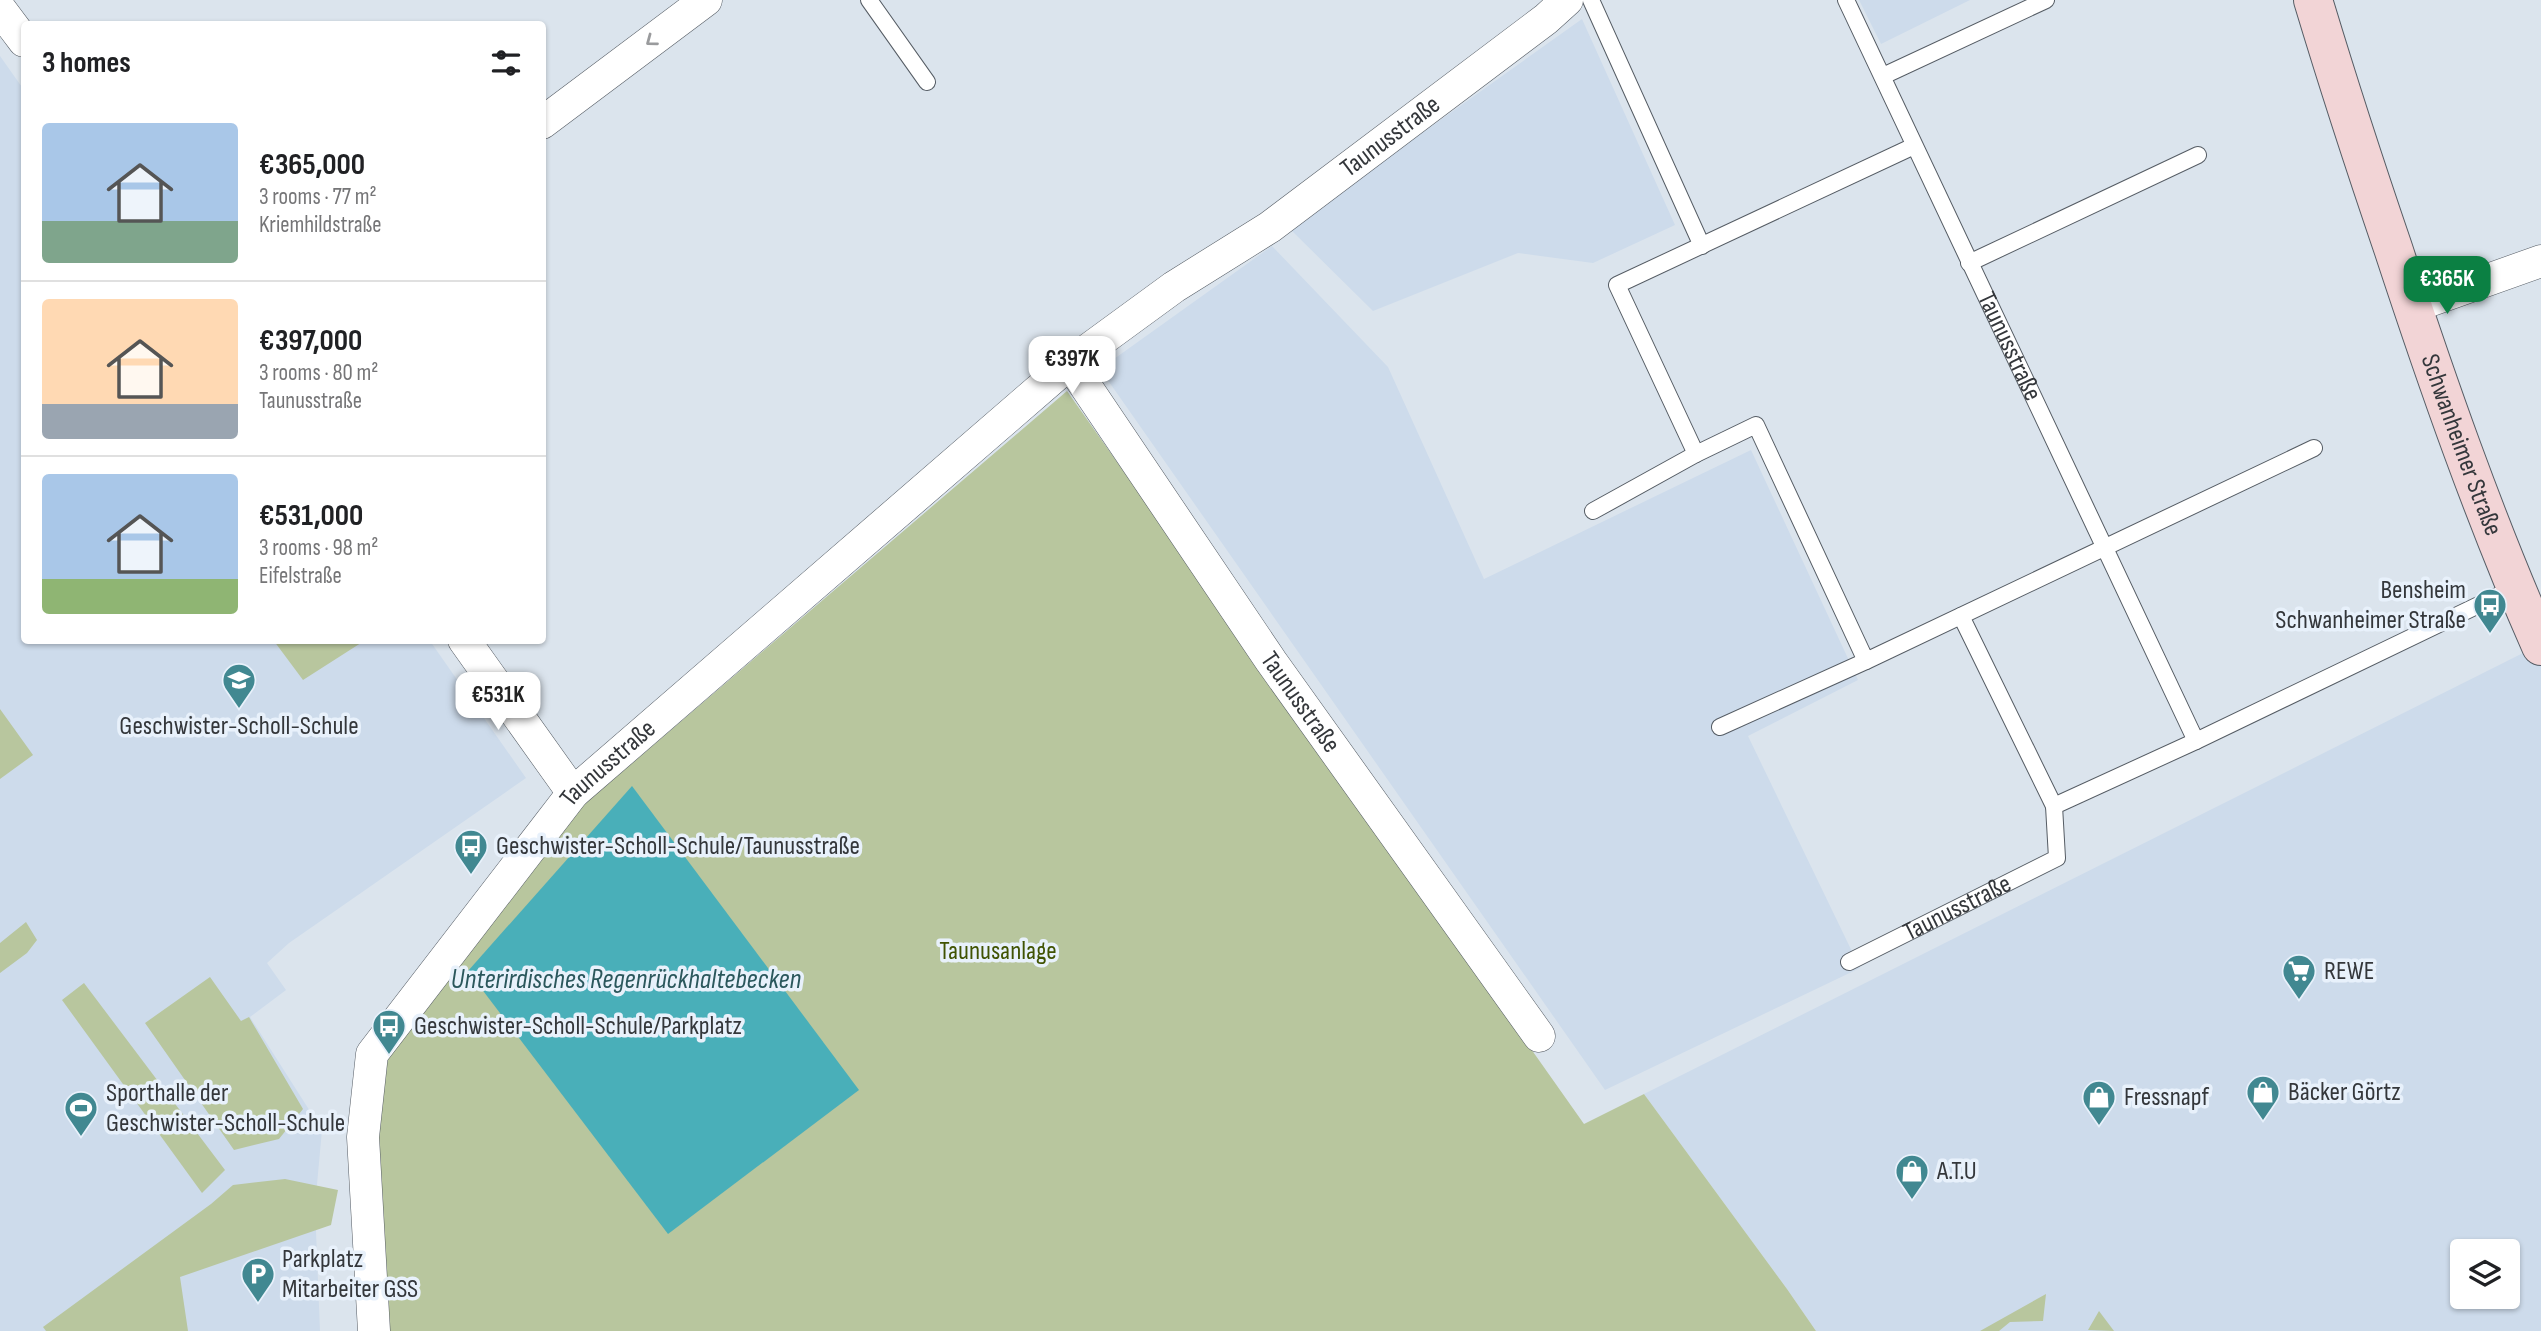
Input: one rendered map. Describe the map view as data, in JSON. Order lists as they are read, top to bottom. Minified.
{"streets":{"main road":["Schwanheimer Straße"],"street":["Taunusstraße"]},"water":["Unterirdisches Regenrückhaltebecken"],"parks":["Taunusanlage"],"places":{"bus stop":["Bensheim Schwanheimer Straße","Geschwister-Scholl-Schule/Taunusstraße","Geschwister-Scholl-Schule/Parkplatz"],"school or university":["Geschwister-Scholl-Schule"],"supermarket":["REWE"],"shop":["Bäcker Görtz","Fressnapf","A.T.U"],"sports":["Sporthalle der Geschwister-Scholl-Schule"],"parking":["Parkplatz Mitarbeiter GSS"]},"page":{"heading":"3 homes","list":[{"name":"€365,000","note":"3 rooms · 77 m² · Kriemhildstraße"},{"name":"€397,000","note":"3 rooms · 80 m² · Taunusstraße"},{"name":"€531,000","note":"3 rooms · 98 m² · Eifelstraße"}],"price":["€365K","€397K","€531K"]}}
